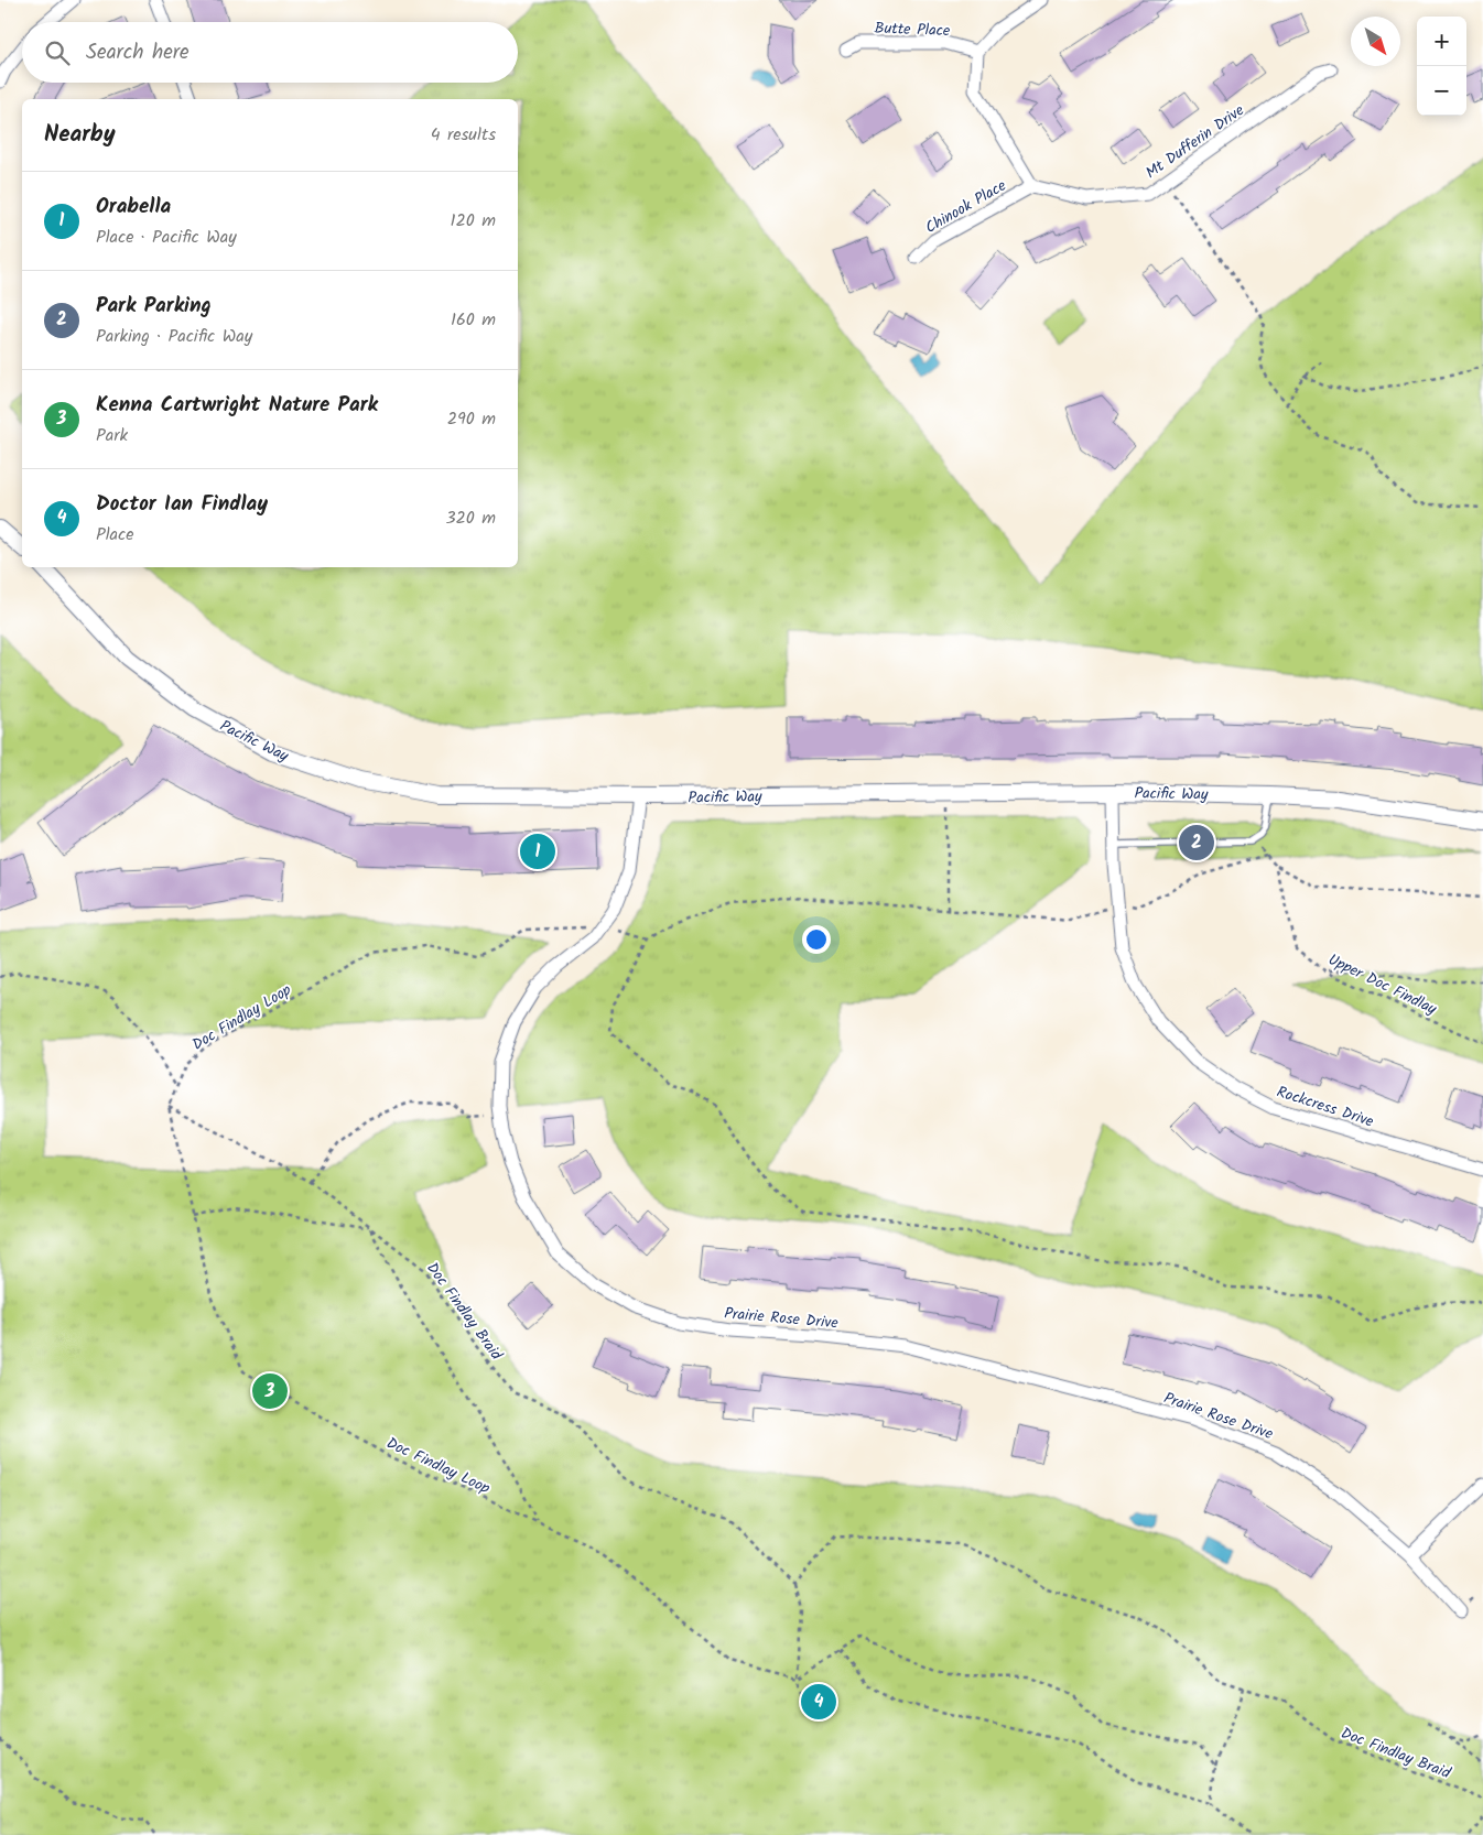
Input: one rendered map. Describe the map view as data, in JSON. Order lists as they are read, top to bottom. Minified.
{"streets":{"street":["Butte Place","Mt Dufferin Drive","Chinook Place","Pacific Way","Rockcress Drive","Prairie Rose Drive"],"path":["Upper Doc Findlay","Doc Findlay Loop","Doc Findlay Braid"]},"crossings":[["Mt Dufferin Drive","Chinook Place"],["Pacific Way","Rockcress Drive"],["Pacific Way","Prairie Rose Drive"],["Doc Findlay Loop","Doc Findlay Braid"]],"north":"bottom right","page":{"map_buttons":["+","−"],"search":"Search here","heading":["Nearby","4 results"],"list":[{"mark":"1","name":"Orabella","note":"Place · Pacific Way","value":"120 m"},{"mark":"2","name":"Park Parking","note":"Parking · Pacific Way","value":"160 m"},{"mark":"3","name":"Kenna Cartwright Nature Park","note":"Park","value":"290 m"},{"mark":"4","name":"Doctor Ian Findlay","note":"Place","value":"320 m"}],"pins":["2","1","3","4"]}}
